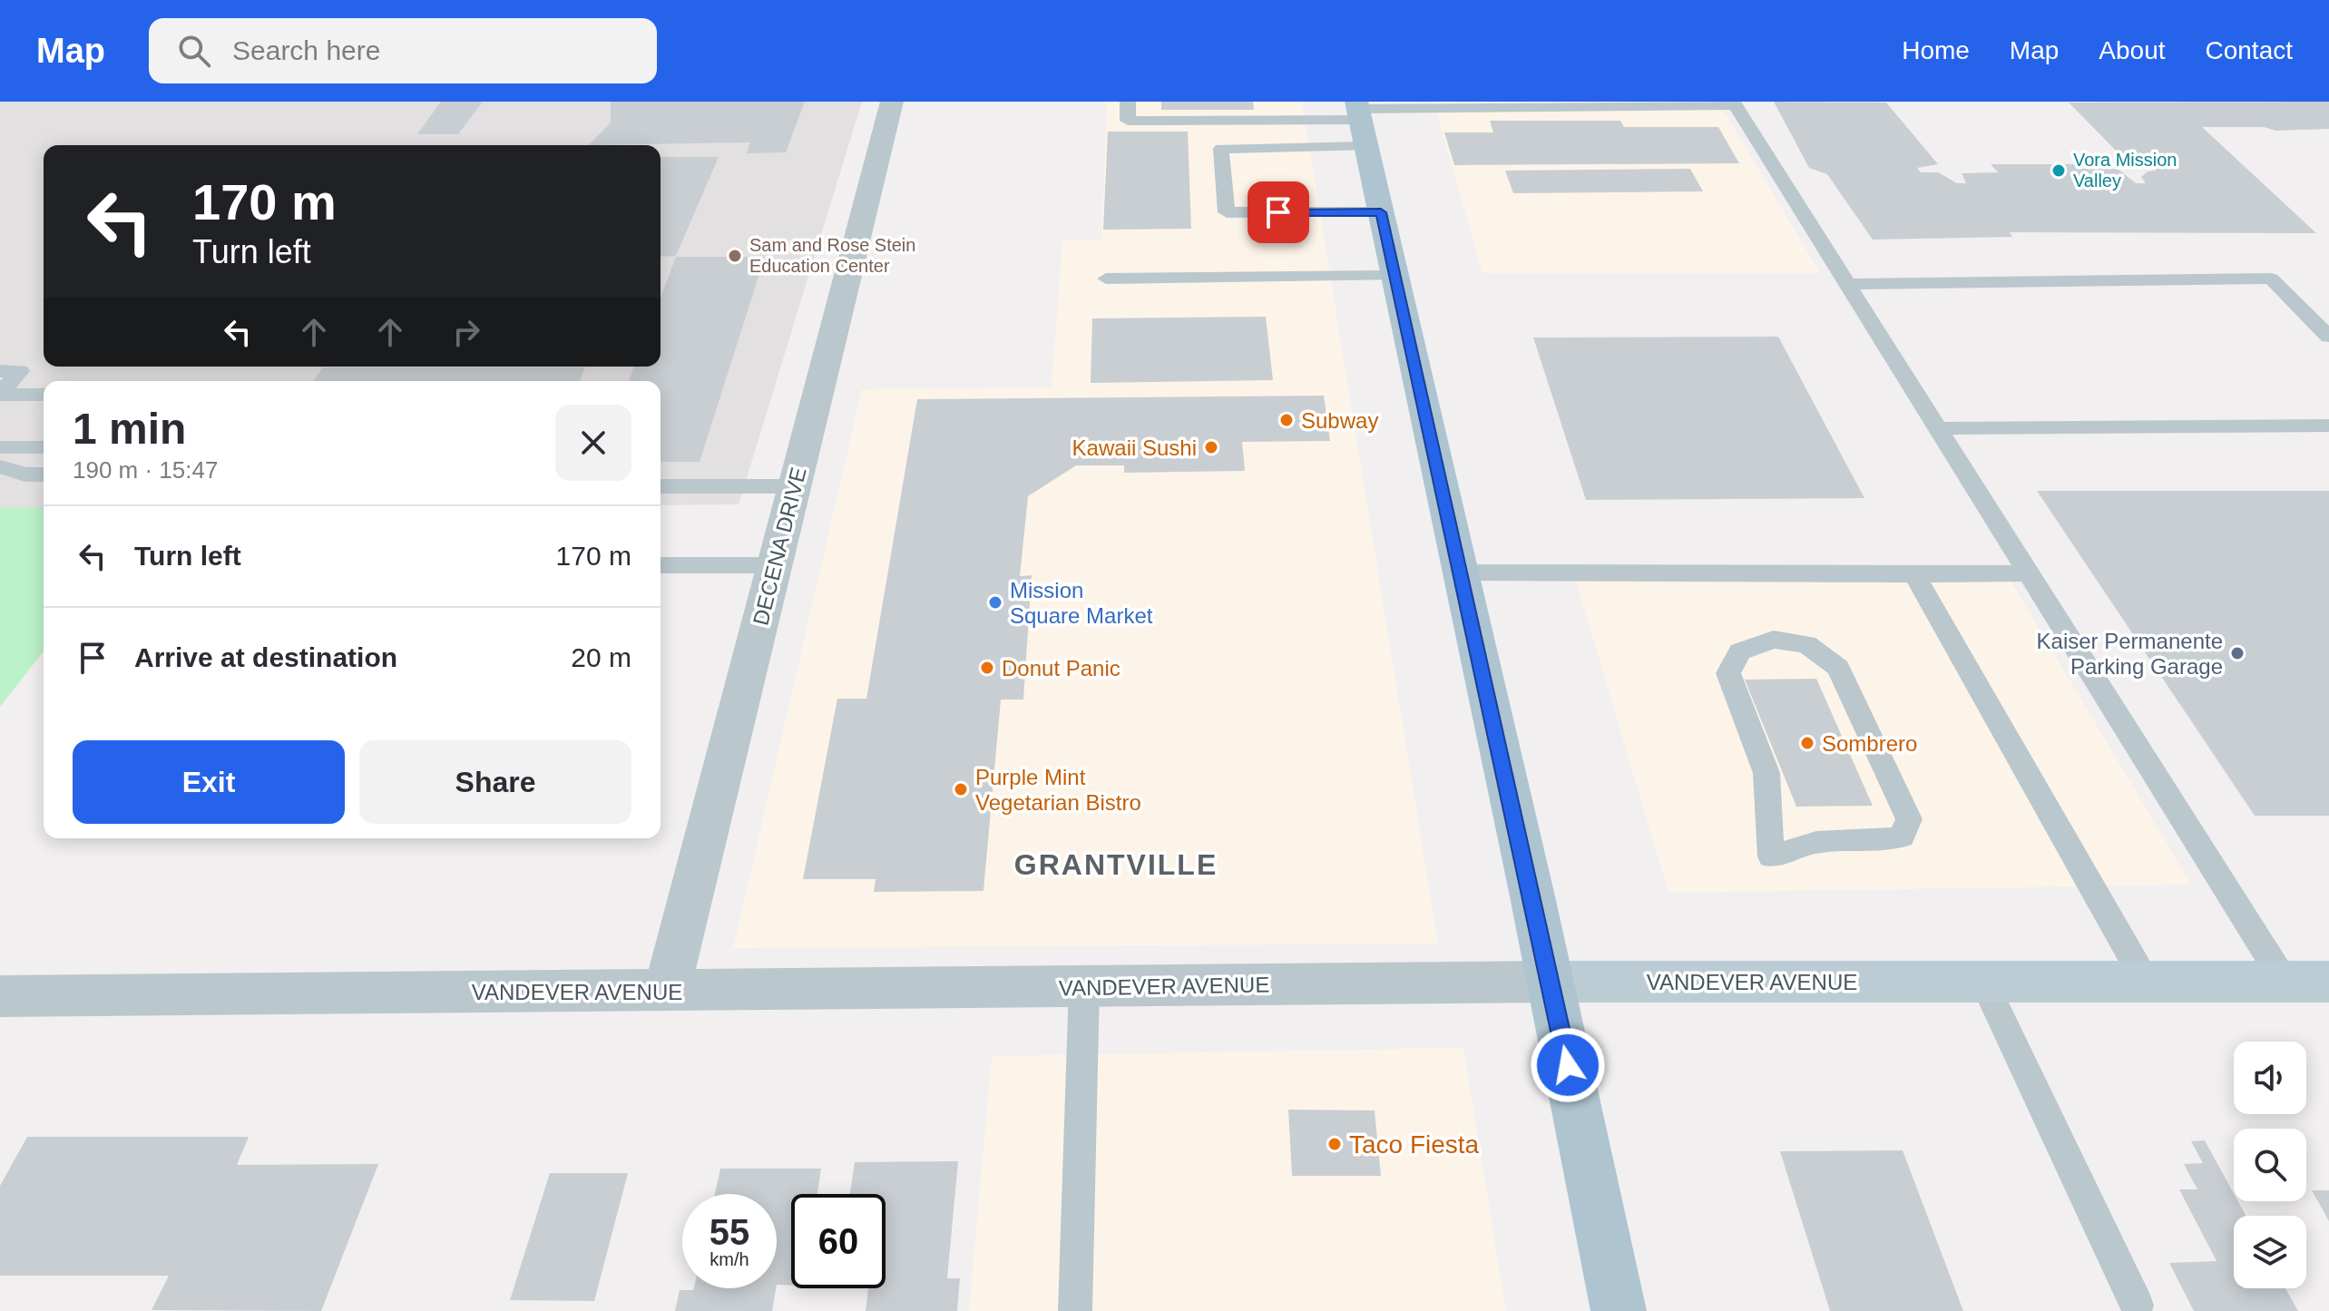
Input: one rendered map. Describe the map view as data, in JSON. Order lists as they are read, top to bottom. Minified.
{"streets":{"street":["DECENA DRIVE","VANDEVER AVENUE"]},"crossings":[["DECENA DRIVE","VANDEVER AVENUE"]],"districts":["GRANTVILLE"],"places":["Vora Mission Valley","Sam and Rose Stein Education Center","Subway","Kawaii Sushi","Mission Square Market","Kaiser Permanente Parking Garage","Donut Panic","Sombrero","Purple Mint Vegetarian Bistro","Taco Fiesta"],"page":{"header":"Map","search":"Search here","nav":["Home","Map","About","Contact"],"turn":["170 m","Turn left"],"heading":["1 min","190 m · 15:47"],"list":[{"name":"Turn left","value":"170 m"},{"name":"Arrive at destination","value":"20 m"}],"buttons":["Exit","Share"],"speed":"55 km/h","limit":"60"}}
